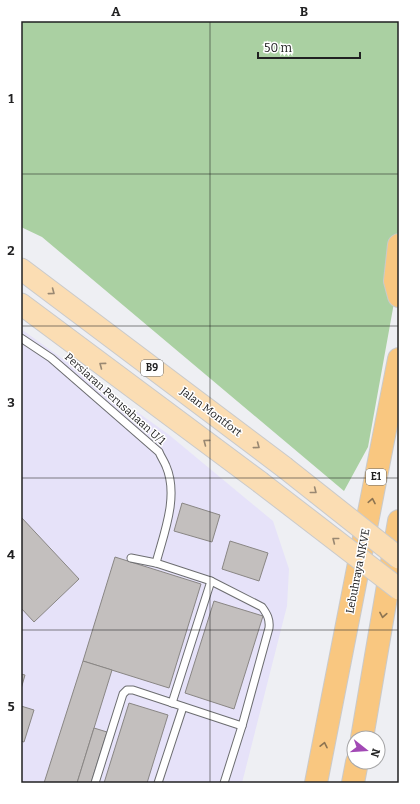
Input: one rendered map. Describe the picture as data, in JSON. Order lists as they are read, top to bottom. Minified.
{"streets":{"highway":["E1","Lebuhraya NKVE"],"main road":["B9","Jalan Montfort"],"lane":["Persiaran Perusahaan U/1"]},"scale_bar":"50 m","north":"right","grid":{"columns":["A","B"],"rows":["1","2","3","4","5"]}}
